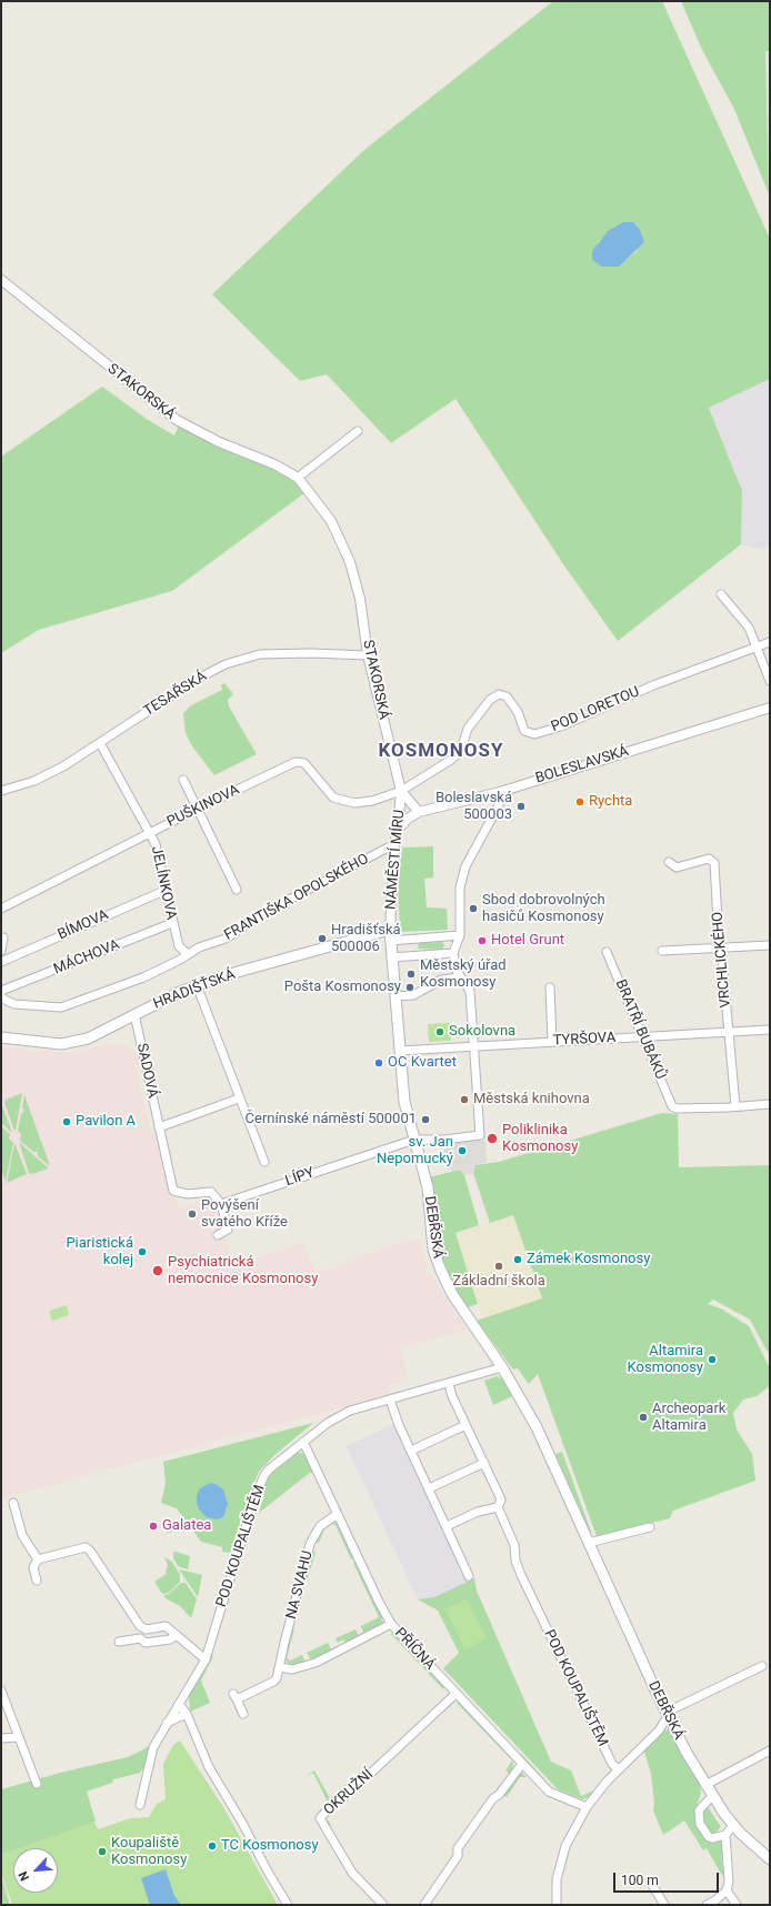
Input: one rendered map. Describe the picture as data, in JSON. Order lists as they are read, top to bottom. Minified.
{"streets":{"main road":["HRADIŠŤSKÁ","DEBŘSKÁ"],"street":["STAKORSKÁ","TESAŘSKÁ","POD LORETOU","BOLESLAVSKÁ","PUŠKINOVA","NÁMĚSTÍ MÍRU","JELÍNKOVA","FRANTIŠKA OPOLSKÉHO","BÍMOVA","MÁCHOVA","VRCHLICKÉHO","BRATŘÍ BUBÁKŮ","TYRŠOVA","SADOVÁ","LÍPY","POD KOUPALIŠTĚM","NA SVAHU","PŘÍČNÁ","OKRUŽNÍ"]},"crossings":[["STAKORSKÁ","TESAŘSKÁ"],["STAKORSKÁ","POD LORETOU"],["STAKORSKÁ","PUŠKINOVA"],["STAKORSKÁ","NÁMĚSTÍ MÍRU"],["TESAŘSKÁ","JELÍNKOVA"],["POD LORETOU","PUŠKINOVA"],["POD LORETOU","NÁMĚSTÍ MÍRU"],["BOLESLAVSKÁ","NÁMĚSTÍ MÍRU"],["PUŠKINOVA","NÁMĚSTÍ MÍRU"],["PUŠKINOVA","JELÍNKOVA"],["NÁMĚSTÍ MÍRU","FRANTIŠKA OPOLSKÉHO"],["NÁMĚSTÍ MÍRU","HRADIŠŤSKÁ"],["NÁMĚSTÍ MÍRU","DEBŘSKÁ"],["JELÍNKOVA","FRANTIŠKA OPOLSKÉHO"],["JELÍNKOVA","BÍMOVA"],["JELÍNKOVA","MÁCHOVA"],["VRCHLICKÉHO","BRATŘÍ BUBÁKŮ"],["VRCHLICKÉHO","TYRŠOVA"],["HRADIŠŤSKÁ","SADOVÁ"],["HRADIŠŤSKÁ","DEBŘSKÁ"],["BRATŘÍ BUBÁKŮ","TYRŠOVA"],["TYRŠOVA","LÍPY"],["TYRŠOVA","DEBŘSKÁ"],["SADOVÁ","LÍPY"],["LÍPY","DEBŘSKÁ"],["DEBŘSKÁ","POD KOUPALIŠTĚM"],["POD KOUPALIŠTĚM","PŘÍČNÁ"],["NA SVAHU","PŘÍČNÁ"],["PŘÍČNÁ","OKRUŽNÍ"]],"districts":["KOSMONOSY"],"places":["Rychta","Boleslavská 500003","Sbod dobrovolných hasičů Kosmonosy","Hradišťská 500006","Hotel Grunt","Městský úřad Kosmonosy","Pošta Kosmonosy","Sokolovna","OC Kvartet","Městská knihovna","Černínské náměstí 500001","Pavilon A","Poliklinika Kosmonosy","sv. Jan Nepomucký","Povýšení svatého Kříže","Piaristická kolej","Zámek Kosmonosy","Základní škola","Psychiatrická nemocnice Kosmonosy","Altamira Kosmonosy","Archeopark Altamira","Galatea","TC Kosmonosy","Koupaliště Kosmonosy"],"scale_bar":"100 m","north":"bottom left"}
